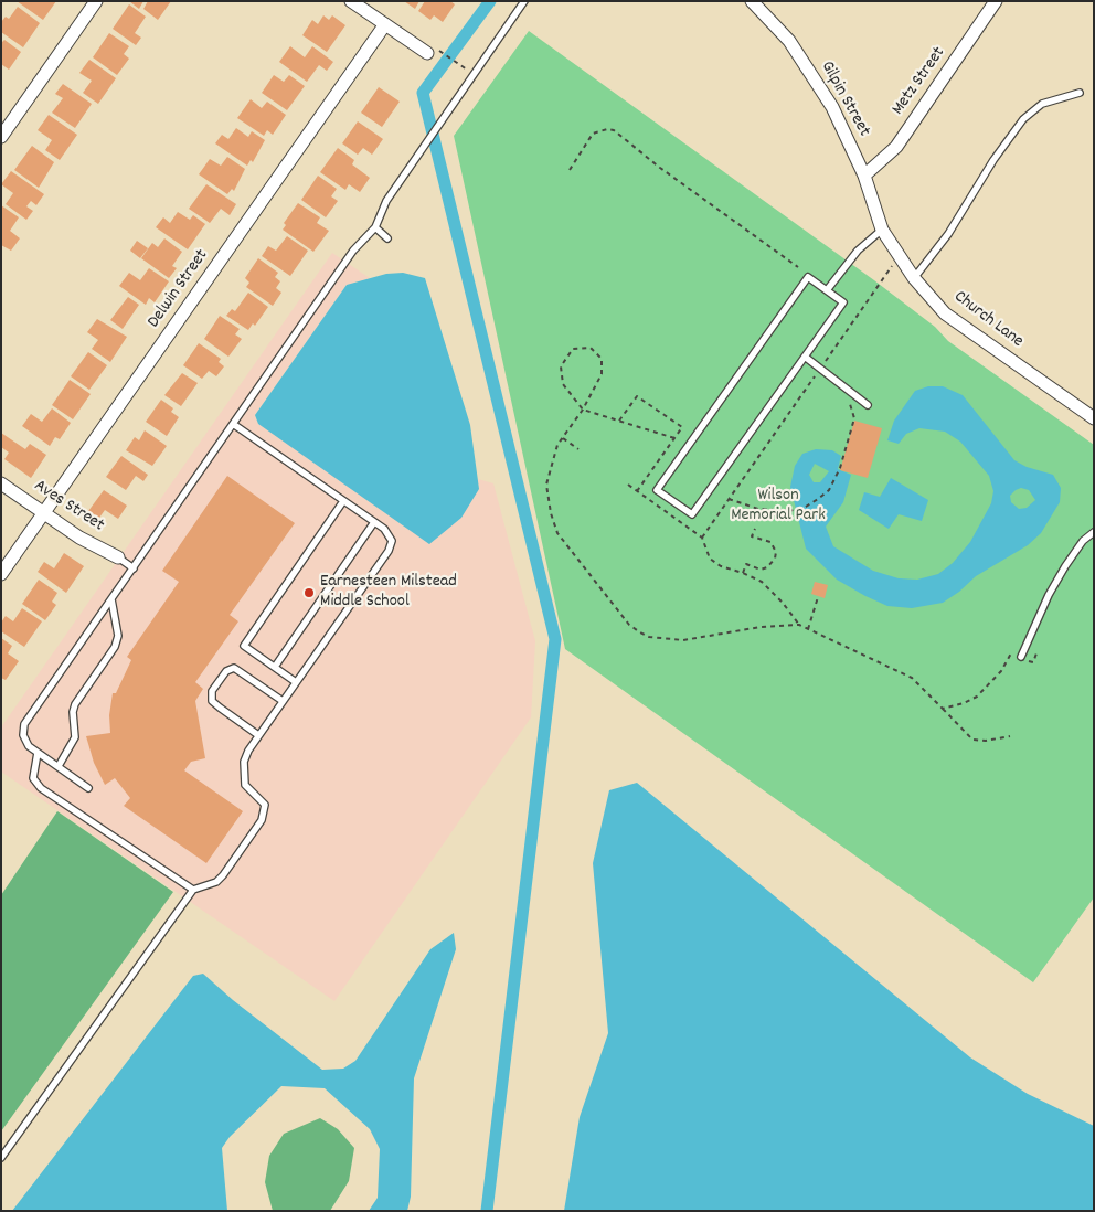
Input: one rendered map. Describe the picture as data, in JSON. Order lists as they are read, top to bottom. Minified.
{"streets":{"street":["Metz Street","Gilpin Street","Delwin Street","Church Lane","Aves Street"]},"crossings":[["Metz Street","Gilpin Street"],["Gilpin Street","Church Lane"],["Delwin Street","Aves Street"]],"parks":["Wilson Memorial Park"],"places":["Earnesteen Milstead Middle School"]}
